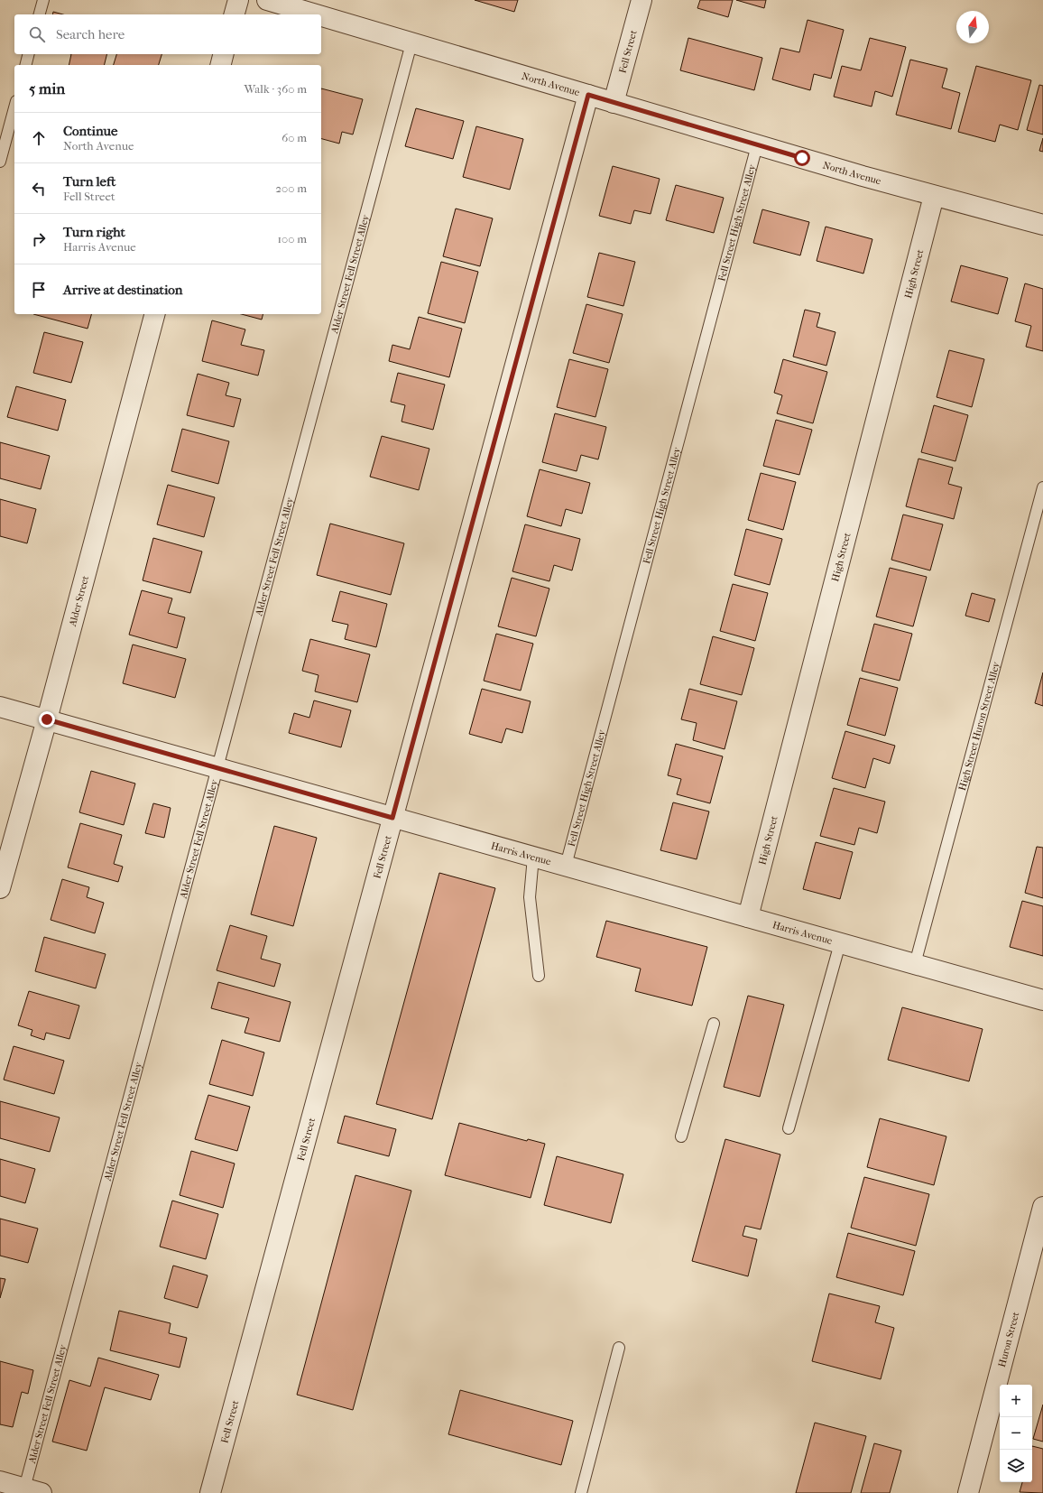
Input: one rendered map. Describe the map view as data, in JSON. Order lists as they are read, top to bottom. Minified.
{"streets":{"street":["Fell Street","North Avenue","High Street","Alder Street","Harris Avenue","Huron Street"],"lane":["Fell Street High Street Alley","Alder Street Fell Street Alley","High Street Huron Street Alley"]},"crossings":[["Fell Street","North Avenue"],["Fell Street","Harris Avenue"],["North Avenue","Fell Street High Street Alley"],["North Avenue","High Street"],["North Avenue","Alder Street Fell Street Alley"],["Fell Street High Street Alley","Harris Avenue"],["High Street","Harris Avenue"],["Alder Street Fell Street Alley","Harris Avenue"],["Alder Street","Harris Avenue"],["High Street Huron Street Alley","Harris Avenue"]],"north":"top","page":{"search":"Search here","heading":["5 min","Walk · 360 m"],"list":[["Continue","North Avenue","60 m"],["Turn left","Fell Street","200 m"],["Turn right","Harris Avenue","100 m"],"Arrive at destination"],"map_buttons":["+","−"]}}
